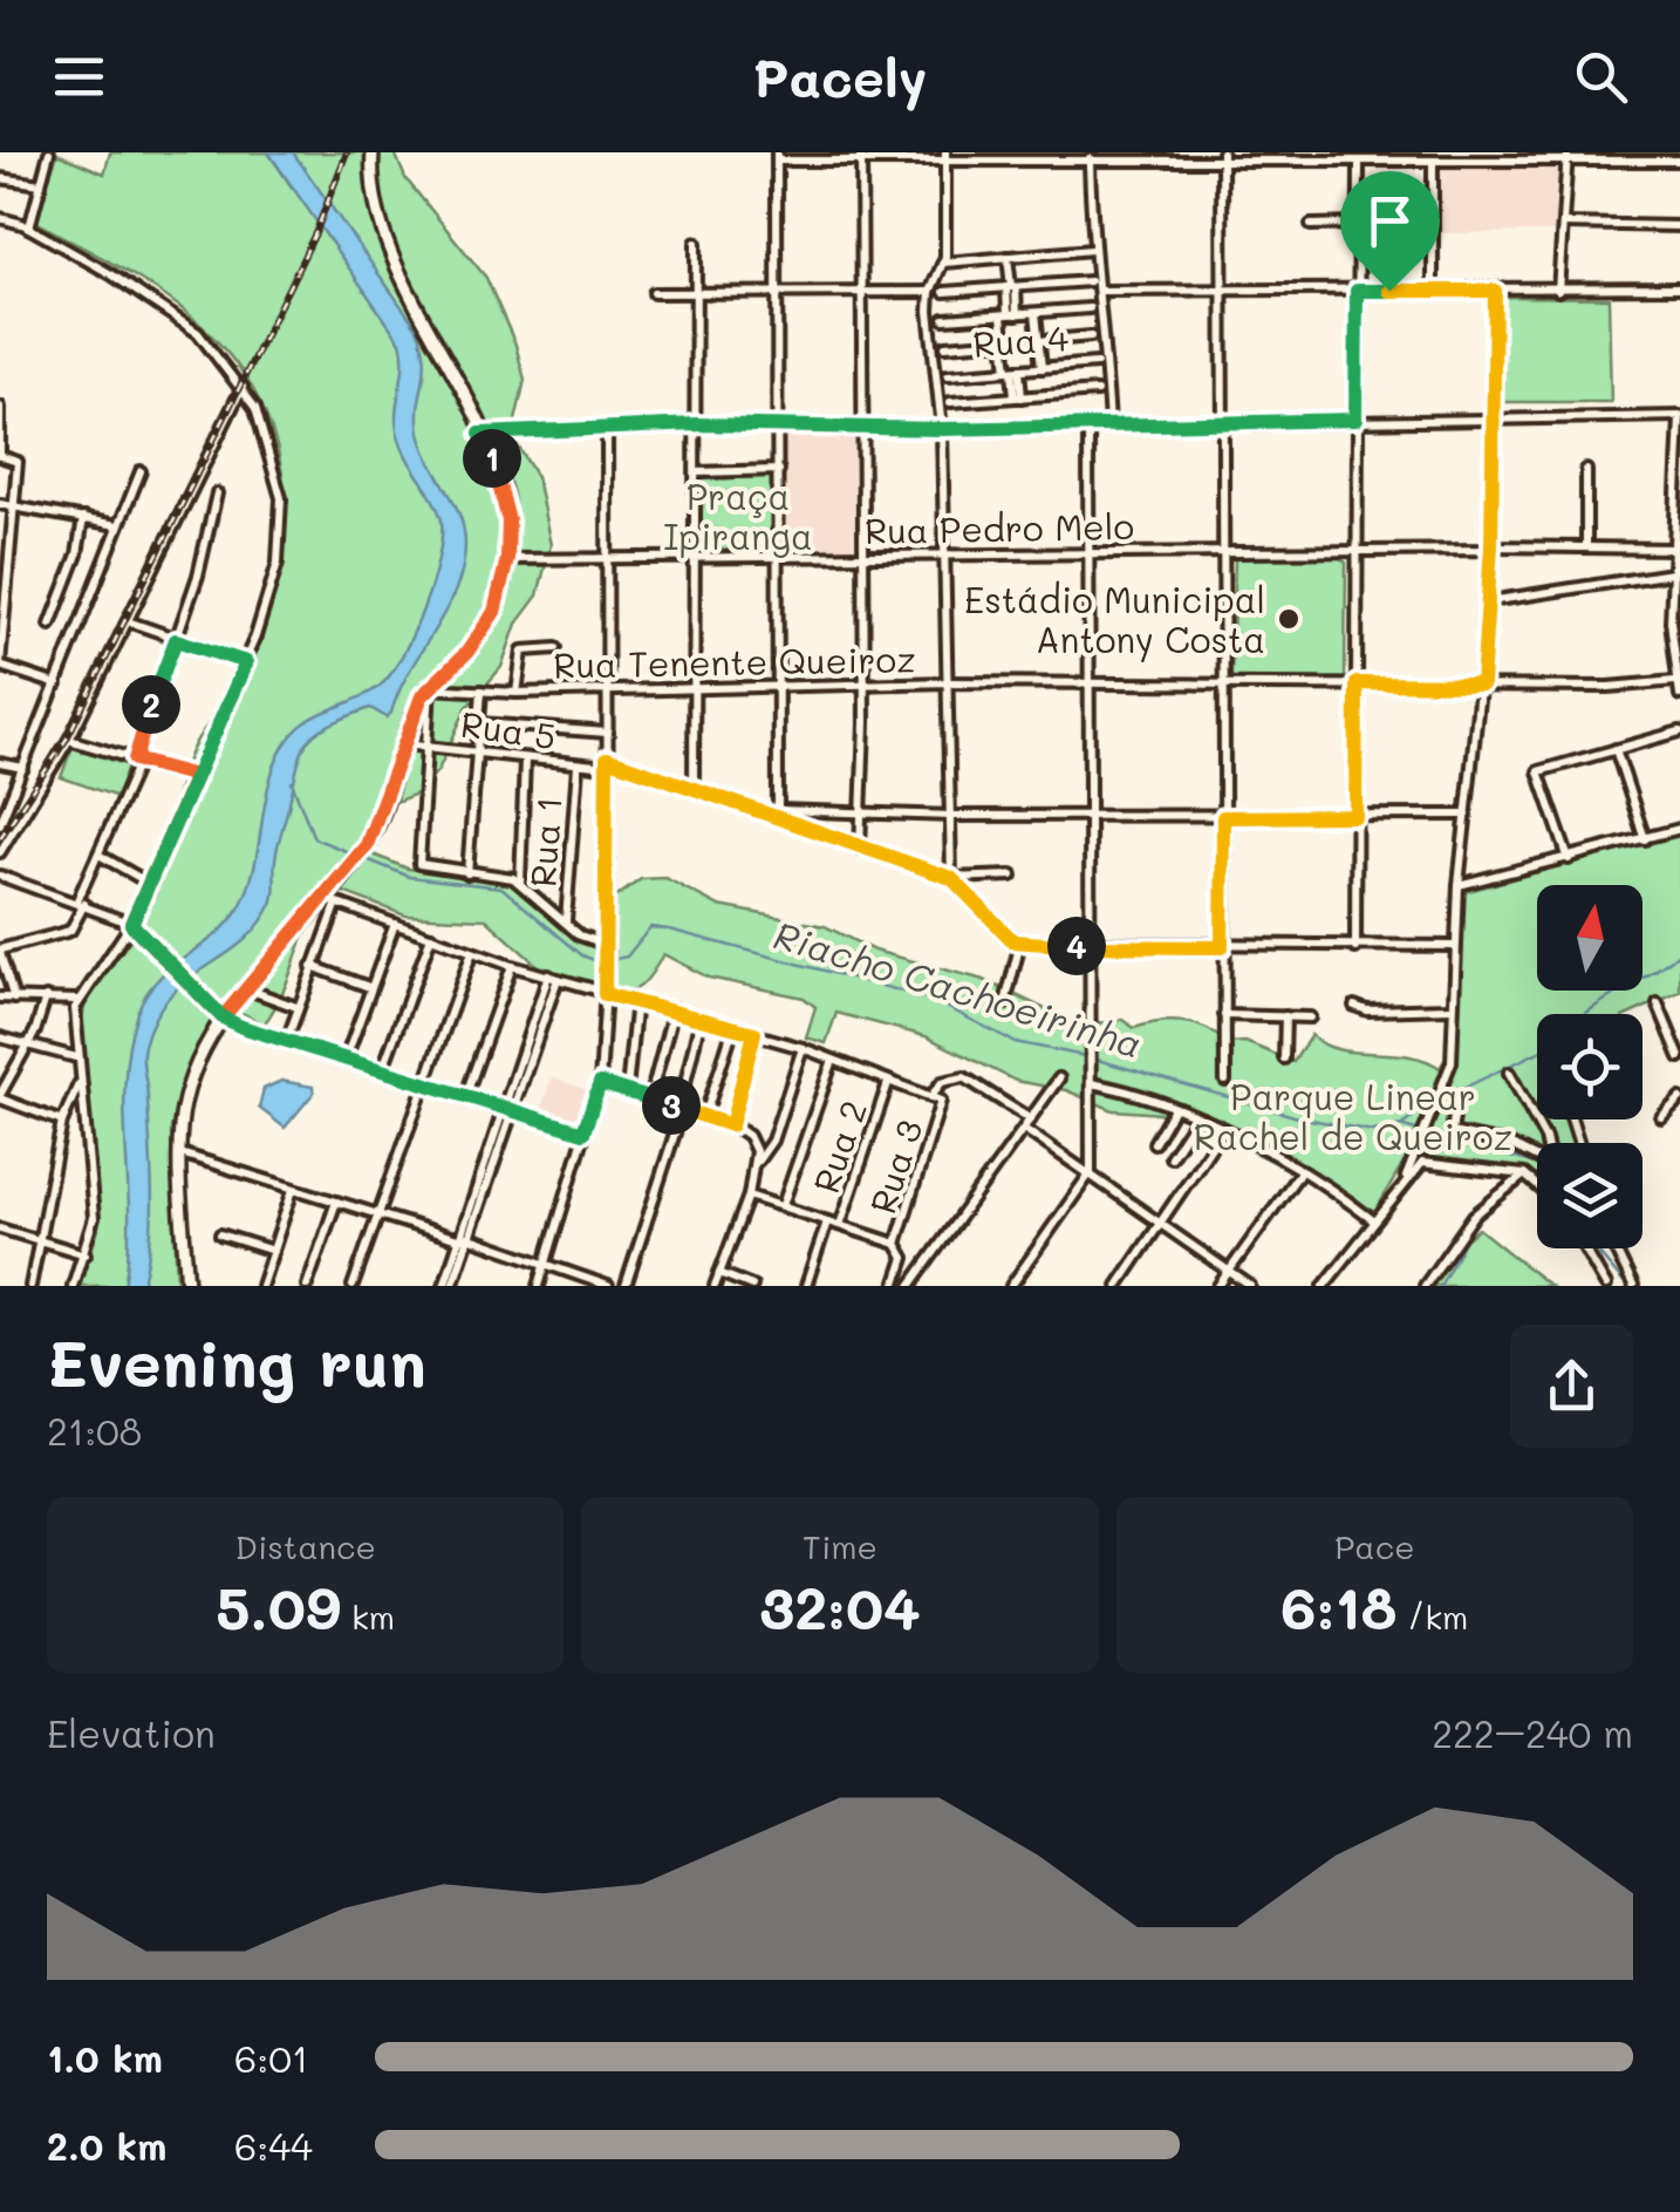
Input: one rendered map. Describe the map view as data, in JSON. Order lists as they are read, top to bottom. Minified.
{"streets":{"street":["Rua 4","Rua Pedro Melo","Rua Tenente Queiroz","Rua 5","Rua 1","Rua 2","Rua 3"]},"crossings":[["Rua 5","Rua 1"]],"water":["Riacho Cachoeirinha"],"parks":["Praça Ipiranga","Parque Linear Rachel de Queiroz"],"places":["Estádio Municipal Antony Costa"],"north":"top","page":{"header":"Pacely","pins":["1","2","4","3"],"heading":["Evening run","21:08"],"stats":[["Distance","5.09 km"],["Time","32:04"],["Pace","6:18 /km"]],"chart":["Elevation","222–240 m"],"list":[{"name":"1.0 km","note":"6:01"},{"name":"2.0 km","note":"6:44"}]}}
